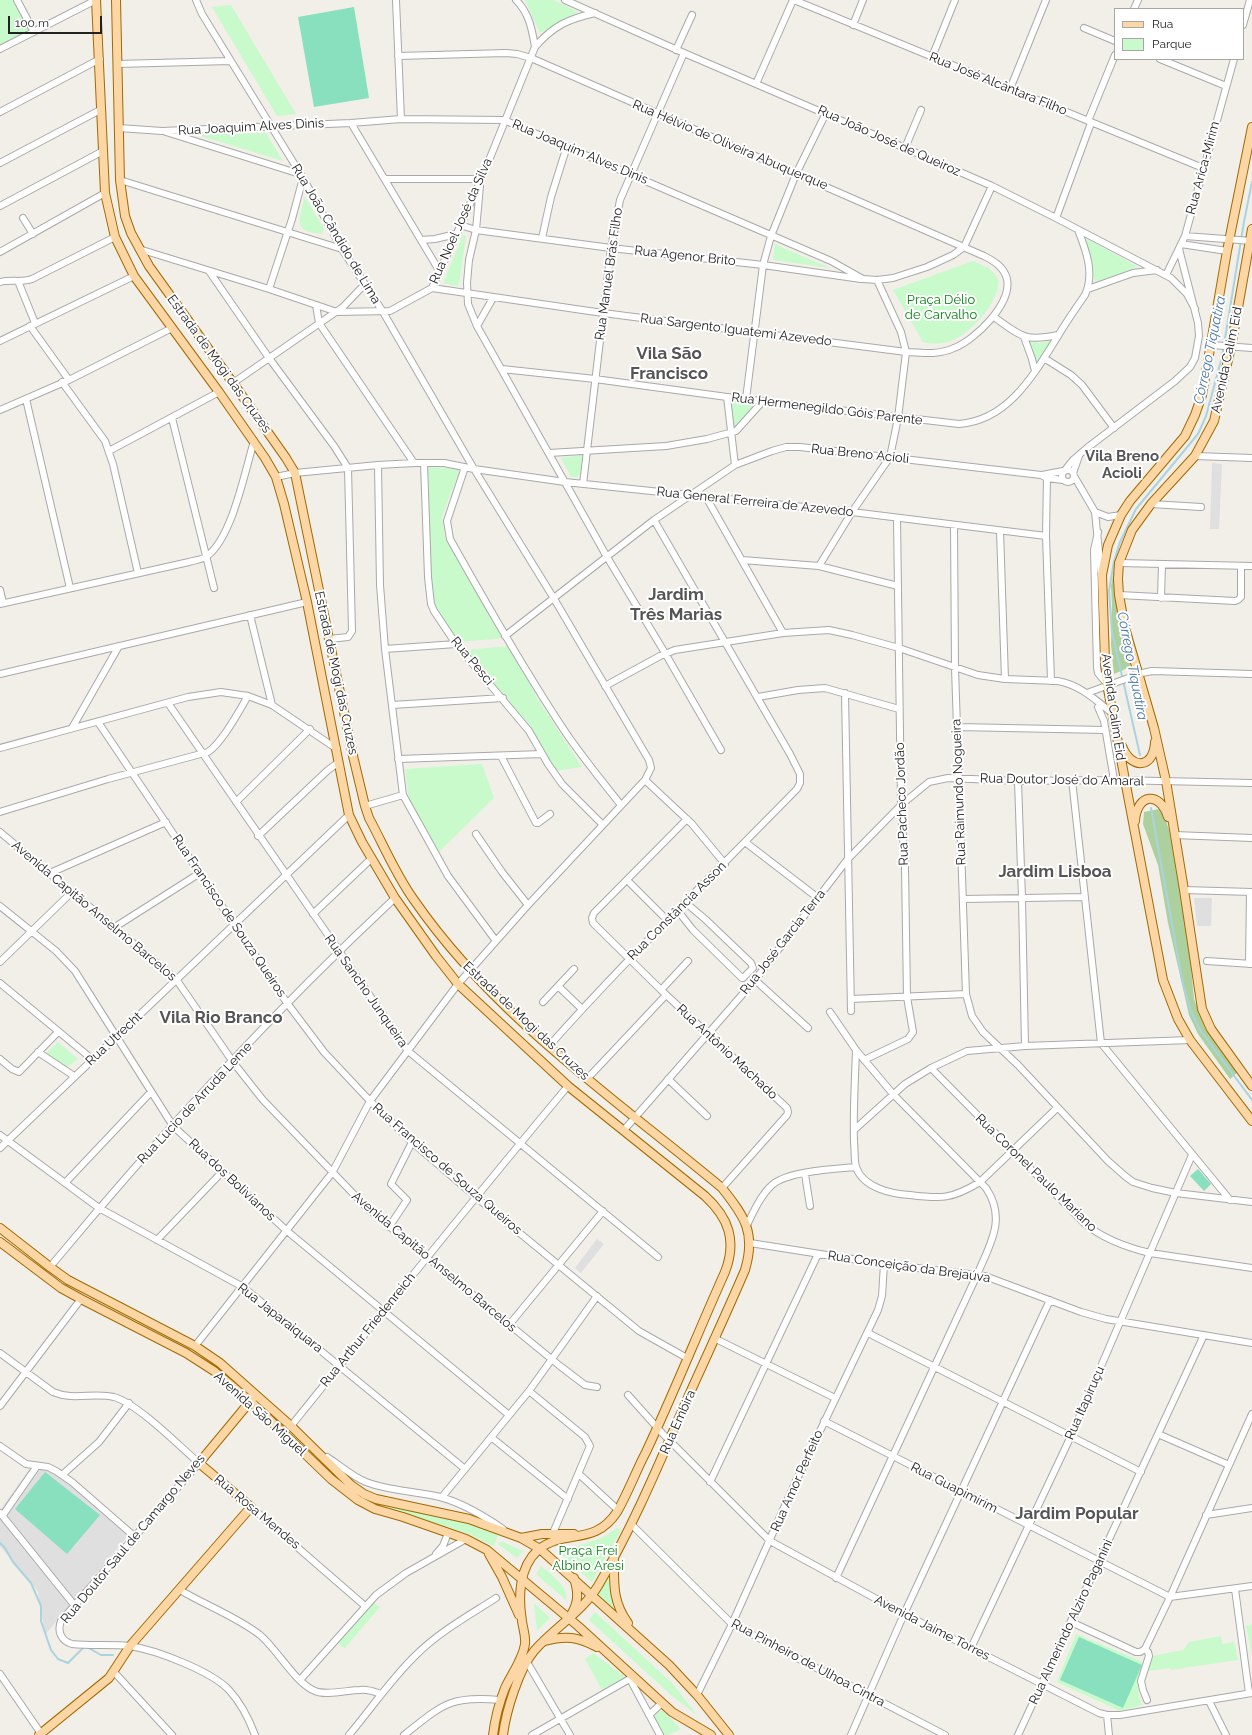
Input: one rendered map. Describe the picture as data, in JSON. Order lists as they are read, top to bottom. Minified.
{"streets":{"main road":["Avenida Calim Eid","Estrada de Mogi das Cruzes","Avenida São Miguel","Rua Embira","Rua Rosa Mendes","Rua Doutor Saul de Camargo Neves"],"street":["Rua José Alcântara Filho","Rua Joaquim Alves Dinis","Rua João José de Queiroz","Rua Hélvio de Oliveira Abuquerque","Rua Arica-Mirim","Rua Noel José da Silva","Rua João Cândido de Lima","Rua Agenor Brito","Rua Manuel Brás Filho","Rua Sargento Iguatemi Azevedo","Rua Hermenegildo Góis Parente","Rua Breno Acioli","Rua General Ferreira de Azevedo","Rua Pesci","Rua Doutor José do Amaral","Rua Raimundo Nogueira","Rua Pacheco Jordão","Avenida Capitão Anselmo Barcelos","Rua Constância Asson","Rua Francisco de Souza Queiros","Rua José Garcia Terra","Rua Sancho Junqueira","Rua Utrecht","Rua Antônio Machado","Rua Lucio de Arruda Leme","Rua Coronel Paulo Mariano","Rua dos Bolivianos","Rua Conceição da Brejaúva","Rua Japaraiquara","Rua Arthur Friedenreich","Rua Itapiruçu","Rua Amor Perfeito","Rua Guapimirim","Rua Almerindo Alziro Paganini","Avenida Jaime Torres","Rua Pinheiro de Ulhoa Cintra"]},"crossings":[["Rua José Alcântara Filho","Rua Arica-Mirim"],["Rua Joaquim Alves Dinis","Rua Noel José da Silva"],["Rua Joaquim Alves Dinis","Rua João Cândido de Lima"],["Rua Joaquim Alves Dinis","Rua Agenor Brito"],["Rua Joaquim Alves Dinis","Rua Manuel Brás Filho"],["Rua Joaquim Alves Dinis","Estrada de Mogi das Cruzes"],["Rua João José de Queiroz","Rua Arica-Mirim"],["Rua João José de Queiroz","Rua Noel José da Silva"],["Rua João José de Queiroz","Rua Manuel Brás Filho"],["Rua João José de Queiroz","Rua Hermenegildo Góis Parente"],["Rua Hélvio de Oliveira Abuquerque","Rua Noel José da Silva"],["Rua Hélvio de Oliveira Abuquerque","Rua Manuel Brás Filho"],["Rua Hélvio de Oliveira Abuquerque","Rua Sargento Iguatemi Azevedo"],["Rua Noel José da Silva","Rua João Cândido de Lima"],["Rua Noel José da Silva","Rua Agenor Brito"],["Rua Noel José da Silva","Estrada de Mogi das Cruzes"],["Rua João Cândido de Lima","Rua Breno Acioli"],["Rua João Cândido de Lima","Rua General Ferreira de Azevedo"],["Rua Agenor Brito","Rua Manuel Brás Filho"],["Rua Manuel Brás Filho","Rua Sargento Iguatemi Azevedo"],["Rua Manuel Brás Filho","Rua Hermenegildo Góis Parente"],["Rua Manuel Brás Filho","Rua General Ferreira de Azevedo"],["Avenida Calim Eid","Rua Breno Acioli"],["Avenida Calim Eid","Rua Doutor José do Amaral"],["Estrada de Mogi das Cruzes","Rua General Ferreira de Azevedo"],["Estrada de Mogi das Cruzes","Rua Constância Asson"],["Estrada de Mogi das Cruzes","Rua José Garcia Terra"],["Estrada de Mogi das Cruzes","Rua Utrecht"],["Estrada de Mogi das Cruzes","Rua Antônio Machado"],["Estrada de Mogi das Cruzes","Rua Lucio de Arruda Leme"],["Estrada de Mogi das Cruzes","Rua Conceição da Brejaúva"],["Estrada de Mogi das Cruzes","Rua Arthur Friedenreich"],["Estrada de Mogi das Cruzes","Rua Embira"],["Rua Breno Acioli","Rua General Ferreira de Azevedo"],["Rua General Ferreira de Azevedo","Rua Pesci"],["Rua General Ferreira de Azevedo","Rua Raimundo Nogueira"],["Rua General Ferreira de Azevedo","Rua Pacheco Jordão"],["Rua Doutor José do Amaral","Rua Raimundo Nogueira"],["Rua Doutor José do Amaral","Rua José Garcia Terra"],["Rua Raimundo Nogueira","Rua José Garcia Terra"],["Rua Raimundo Nogueira","Rua Itapiruçu"],["Rua Pacheco Jordão","Rua José Garcia Terra"],["Avenida Capitão Anselmo Barcelos","Rua Utrecht"],["Avenida Capitão Anselmo Barcelos","Rua Lucio de Arruda Leme"],["Avenida Capitão Anselmo Barcelos","Rua Arthur Friedenreich"],["Rua Constância Asson","Rua Antônio Machado"],["Rua Francisco de Souza Queiros","Rua Utrecht"],["Rua Francisco de Souza Queiros","Rua Lucio de Arruda Leme"],["Rua Francisco de Souza Queiros","Rua Arthur Friedenreich"],["Rua Francisco de Souza Queiros","Rua Embira"],["Rua José Garcia Terra","Rua Antônio Machado"],["Rua Sancho Junqueira","Rua Utrecht"],["Rua Sancho Junqueira","Rua Lucio de Arruda Leme"],["Rua Sancho Junqueira","Rua Arthur Friedenreich"],["Rua Utrecht","Rua dos Bolivianos"],["Rua Utrecht","Rua Japaraiquara"],["Rua Lucio de Arruda Leme","Rua dos Bolivianos"],["Rua Lucio de Arruda Leme","Rua Japaraiquara"],["Rua Lucio de Arruda Leme","Avenida São Miguel"],["Rua Coronel Paulo Mariano","Rua Itapiruçu"],["Rua dos Bolivianos","Rua Arthur Friedenreich"],["Rua Conceição da Brejaúva","Rua Itapiruçu"],["Rua Conceição da Brejaúva","Rua Embira"],["Rua Conceição da Brejaúva","Rua Amor Perfeito"],["Rua Conceição da Brejaúva","Rua Almerindo Alziro Paganini"],["Rua Japaraiquara","Rua Arthur Friedenreich"],["Rua Arthur Friedenreich","Avenida São Miguel"],["Rua Itapiruçu","Rua Guapimirim"],["Rua Itapiruçu","Avenida Jaime Torres"],["Avenida São Miguel","Rua Embira"],["Avenida São Miguel","Rua Doutor Saul de Camargo Neves"],["Rua Embira","Avenida Jaime Torres"],["Rua Embira","Rua Pinheiro de Ulhoa Cintra"],["Rua Amor Perfeito","Rua Guapimirim"],["Rua Amor Perfeito","Avenida Jaime Torres"],["Rua Amor Perfeito","Rua Pinheiro de Ulhoa Cintra"],["Rua Guapimirim","Rua Almerindo Alziro Paganini"],["Rua Rosa Mendes","Rua Doutor Saul de Camargo Neves"],["Rua Almerindo Alziro Paganini","Avenida Jaime Torres"]],"districts":["Vila São Francisco","Vila Breno Acioli","Jardim Três Marias","Jardim Lisboa","Vila Rio Branco","Jardim Popular"],"water":["Córrego Tiquatira"],"parks":["Praça Délio de Carvalho","Praça Frei Albino Aresi"],"legend":["Rua","Parque"],"scale_bar":"100 m"}
